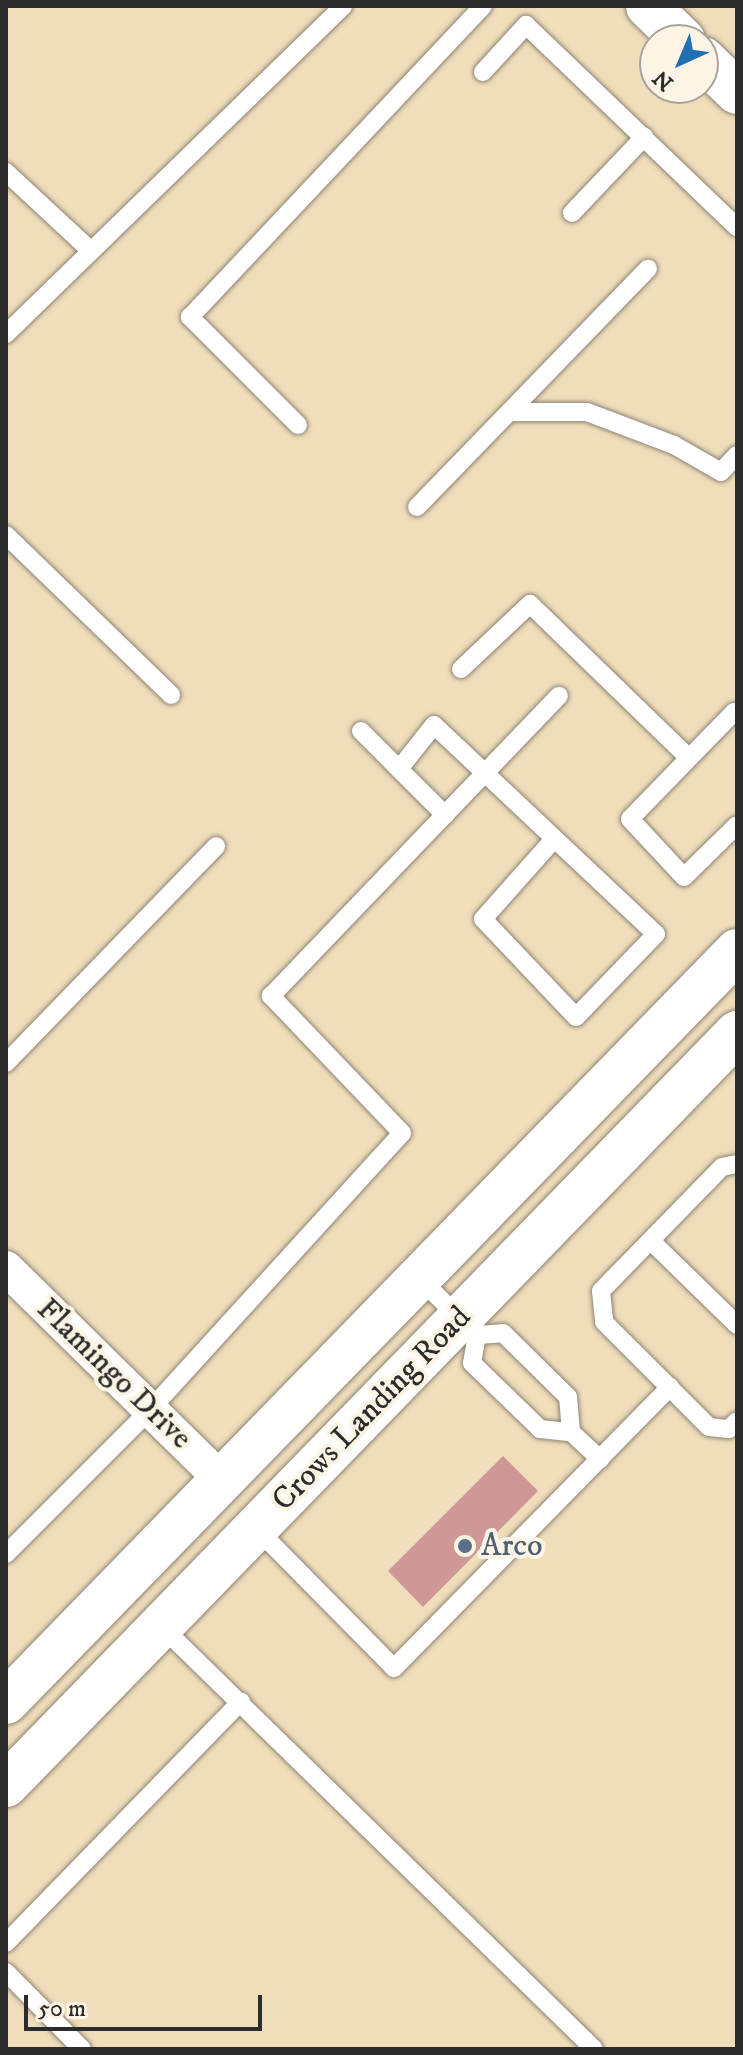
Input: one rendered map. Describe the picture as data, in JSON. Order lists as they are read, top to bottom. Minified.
{"streets":{"main road":["Crows Landing Road"],"street":["Flamingo Drive"]},"crossings":[["Flamingo Drive","Crows Landing Road"]],"places":["Arco"],"scale_bar":"50 m","north":"bottom left"}
